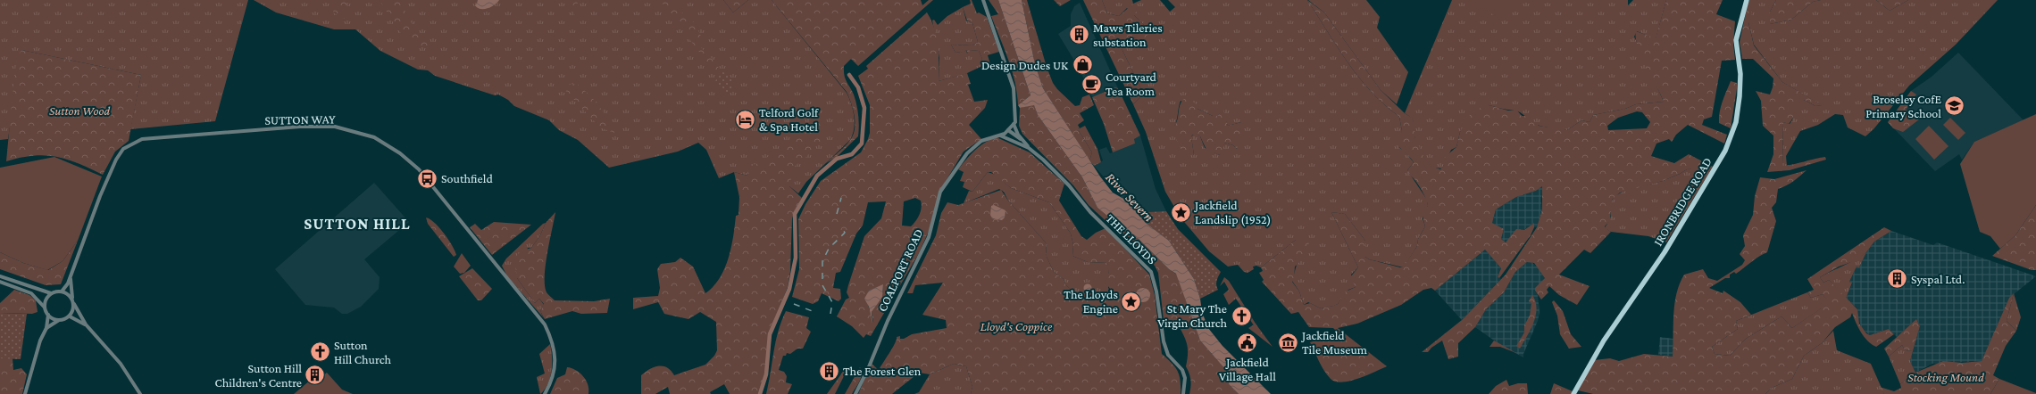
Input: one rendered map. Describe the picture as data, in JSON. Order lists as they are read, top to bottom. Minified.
{"streets":{"main road":["IRONBRIDGE ROAD"],"street":["SUTTON WAY","THE LLOYDS","COALPORT ROAD"]},"crossings":[["THE LLOYDS","COALPORT ROAD"]],"districts":["SUTTON HILL"],"water":["River Severn"],"parks":["Sutton Wood","Lloyd's Coppice","Stocking Mound"],"places":{"building":["Maws Tileries substation","Syspal Ltd.","The Forest Glen","Sutton Hill Children's Centre"],"shop":["Design Dudes UK"],"cafe":["Courtyard Tea Room"],"school or university":["Broseley CofE Primary School"],"hotel":["Telford Golf & Spa Hotel"],"bus stop":["Southfield"],"place":["Jackfield Landslip (1952)","The Lloyds Engine"],"church":["St Mary The Virgin Church","Sutton Hill Church"],"public building":["Jackfield Village Hall"],"museum":["Jackfield Tile Museum"]}}
